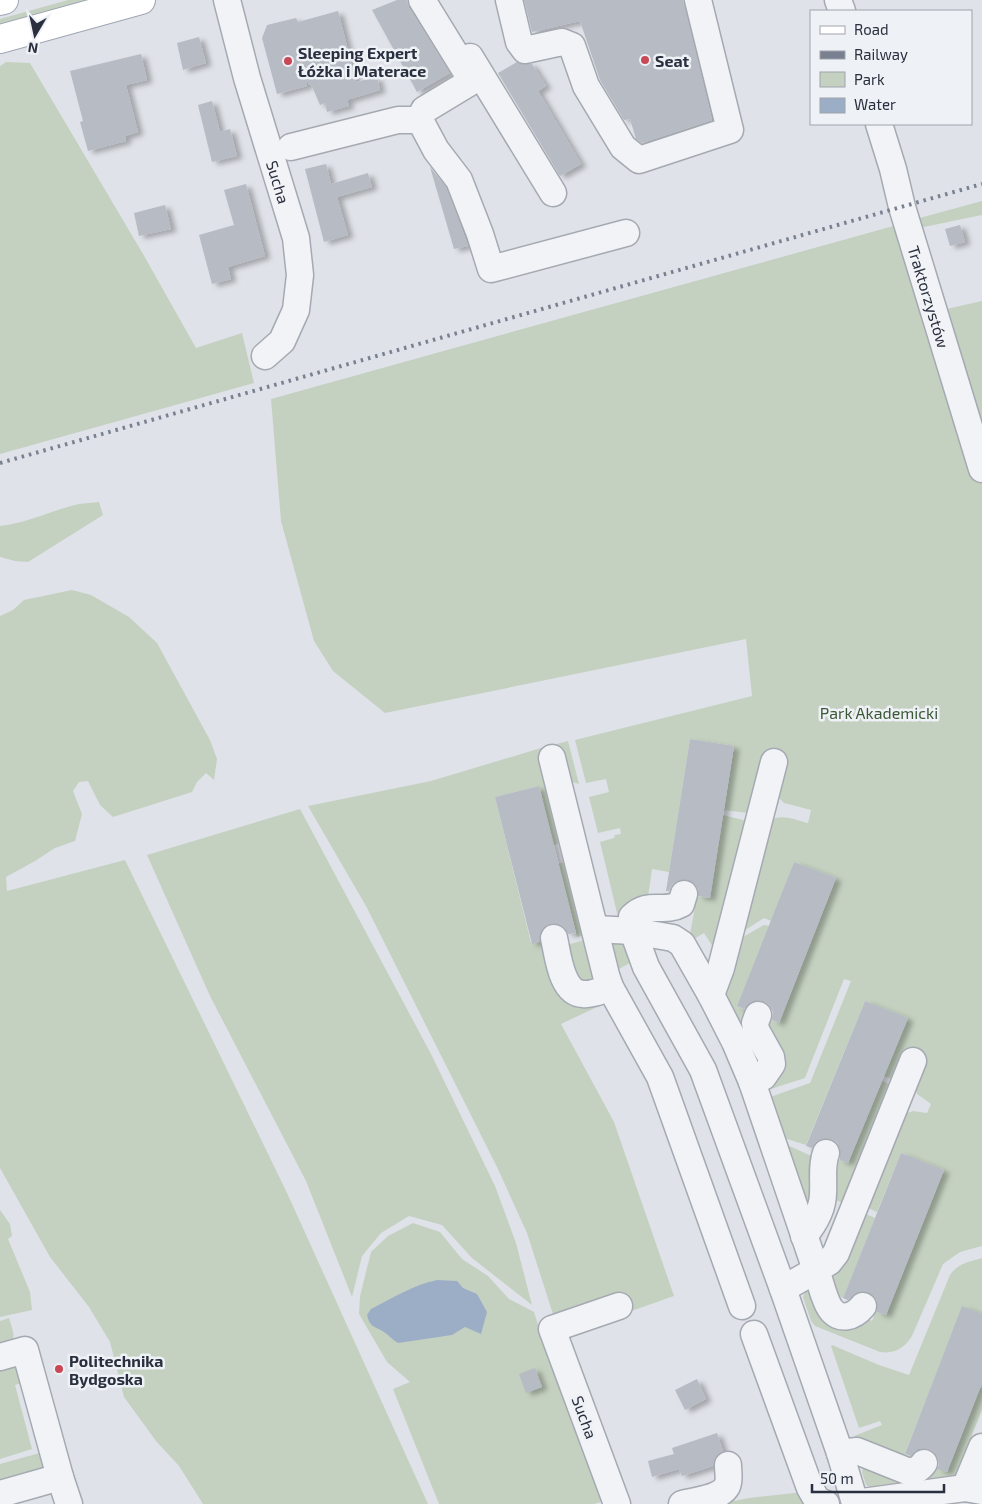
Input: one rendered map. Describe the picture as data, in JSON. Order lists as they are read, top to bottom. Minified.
{"streets":{"street":["Sucha","Traktorzystów"]},"parks":["Park Akademicki"],"places":["Seat","Sleeping Expert Łóżka i Materace","Politechnika Bydgoska"],"legend":["Road","Railway","Park","Water"],"scale_bar":"50 m","north":"bottom"}
